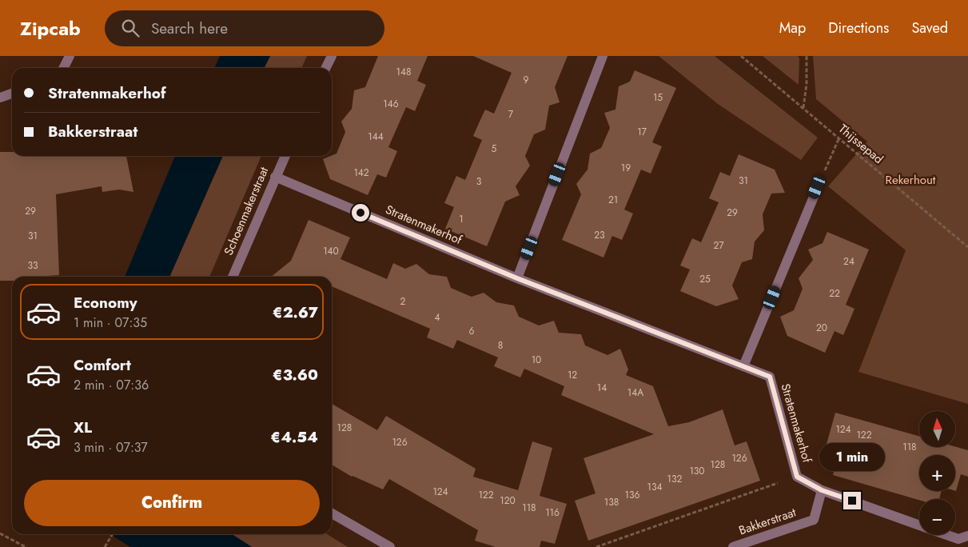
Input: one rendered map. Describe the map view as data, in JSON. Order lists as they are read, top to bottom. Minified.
{"streets":{"street":["Schoenmakerstraat","Stratenmakerhof","Bakkerstraat"],"path":["Thijssepad"]},"crossings":[["Schoenmakerstraat","Stratenmakerhof"],["Stratenmakerhof","Bakkerstraat"]],"parks":["Rekerhout"],"house_numbers":["148","9","15","146","7","17","144","5","19","142","31","3","21","29","29","1","23","31","27","140","24","33","25","22","2","4","20","6","8","10","12","14","14A","128","124","122","126","118","126","128","130","132","134","124","122","136","120","138","118","116"],"north":"top","page":{"header":"Zipcab","search":"Search here","nav":["Map","Directions","Saved"],"banner":["Stratenmakerhof","Bakkerstraat"],"list":[{"name":"Economy","note":"1 min · 07:35","value":"€2.67"},{"name":"Comfort","note":"2 min · 07:36","value":"€3.60"},{"name":"XL","note":"3 min · 07:37","value":"€4.54"}],"map_buttons":["+","−"],"bubble":"1 min","buttons":"Confirm"}}
